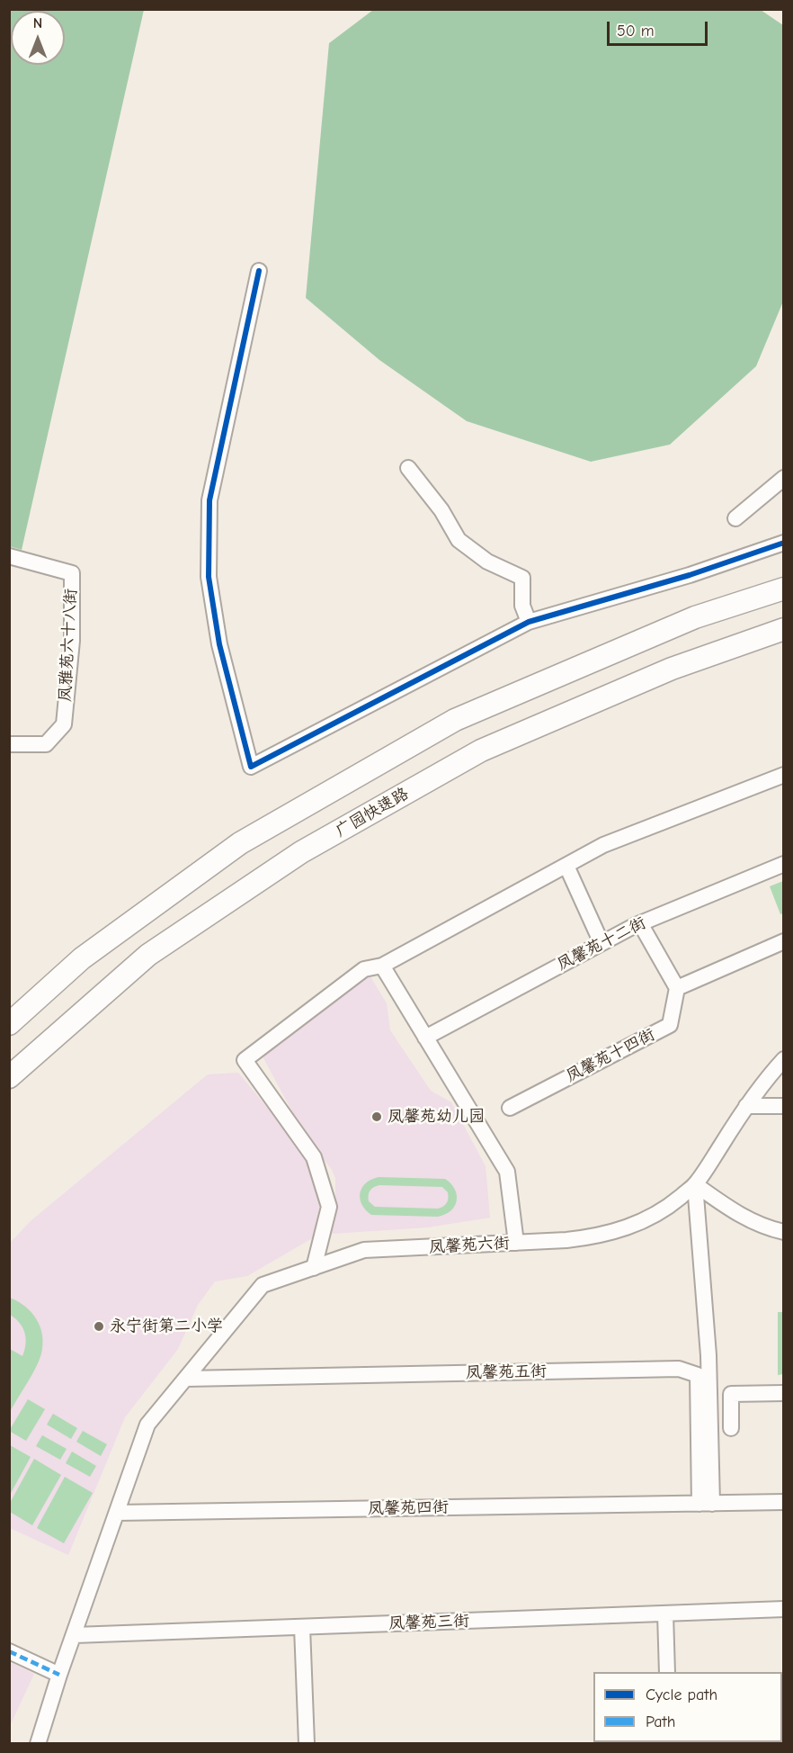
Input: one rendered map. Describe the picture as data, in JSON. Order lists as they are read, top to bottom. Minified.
{"streets":{"highway":["广园快速路"],"street":["凤雅苑六十八街","凤馨苑十二街","凤馨苑十四街","凤馨苑六街","凤馨苑五街","凤馨苑四街","凤馨苑三街"]},"crossings":[["凤馨苑六街","凤馨苑五街"],["凤馨苑六街","凤馨苑四街"],["凤馨苑六街","凤馨苑三街"],["凤馨苑五街","凤馨苑四街"]],"places":["凤馨苑幼儿园","永宁街第二小学"],"legend":["Cycle path","Path"],"scale_bar":"50 m","north":"top"}
